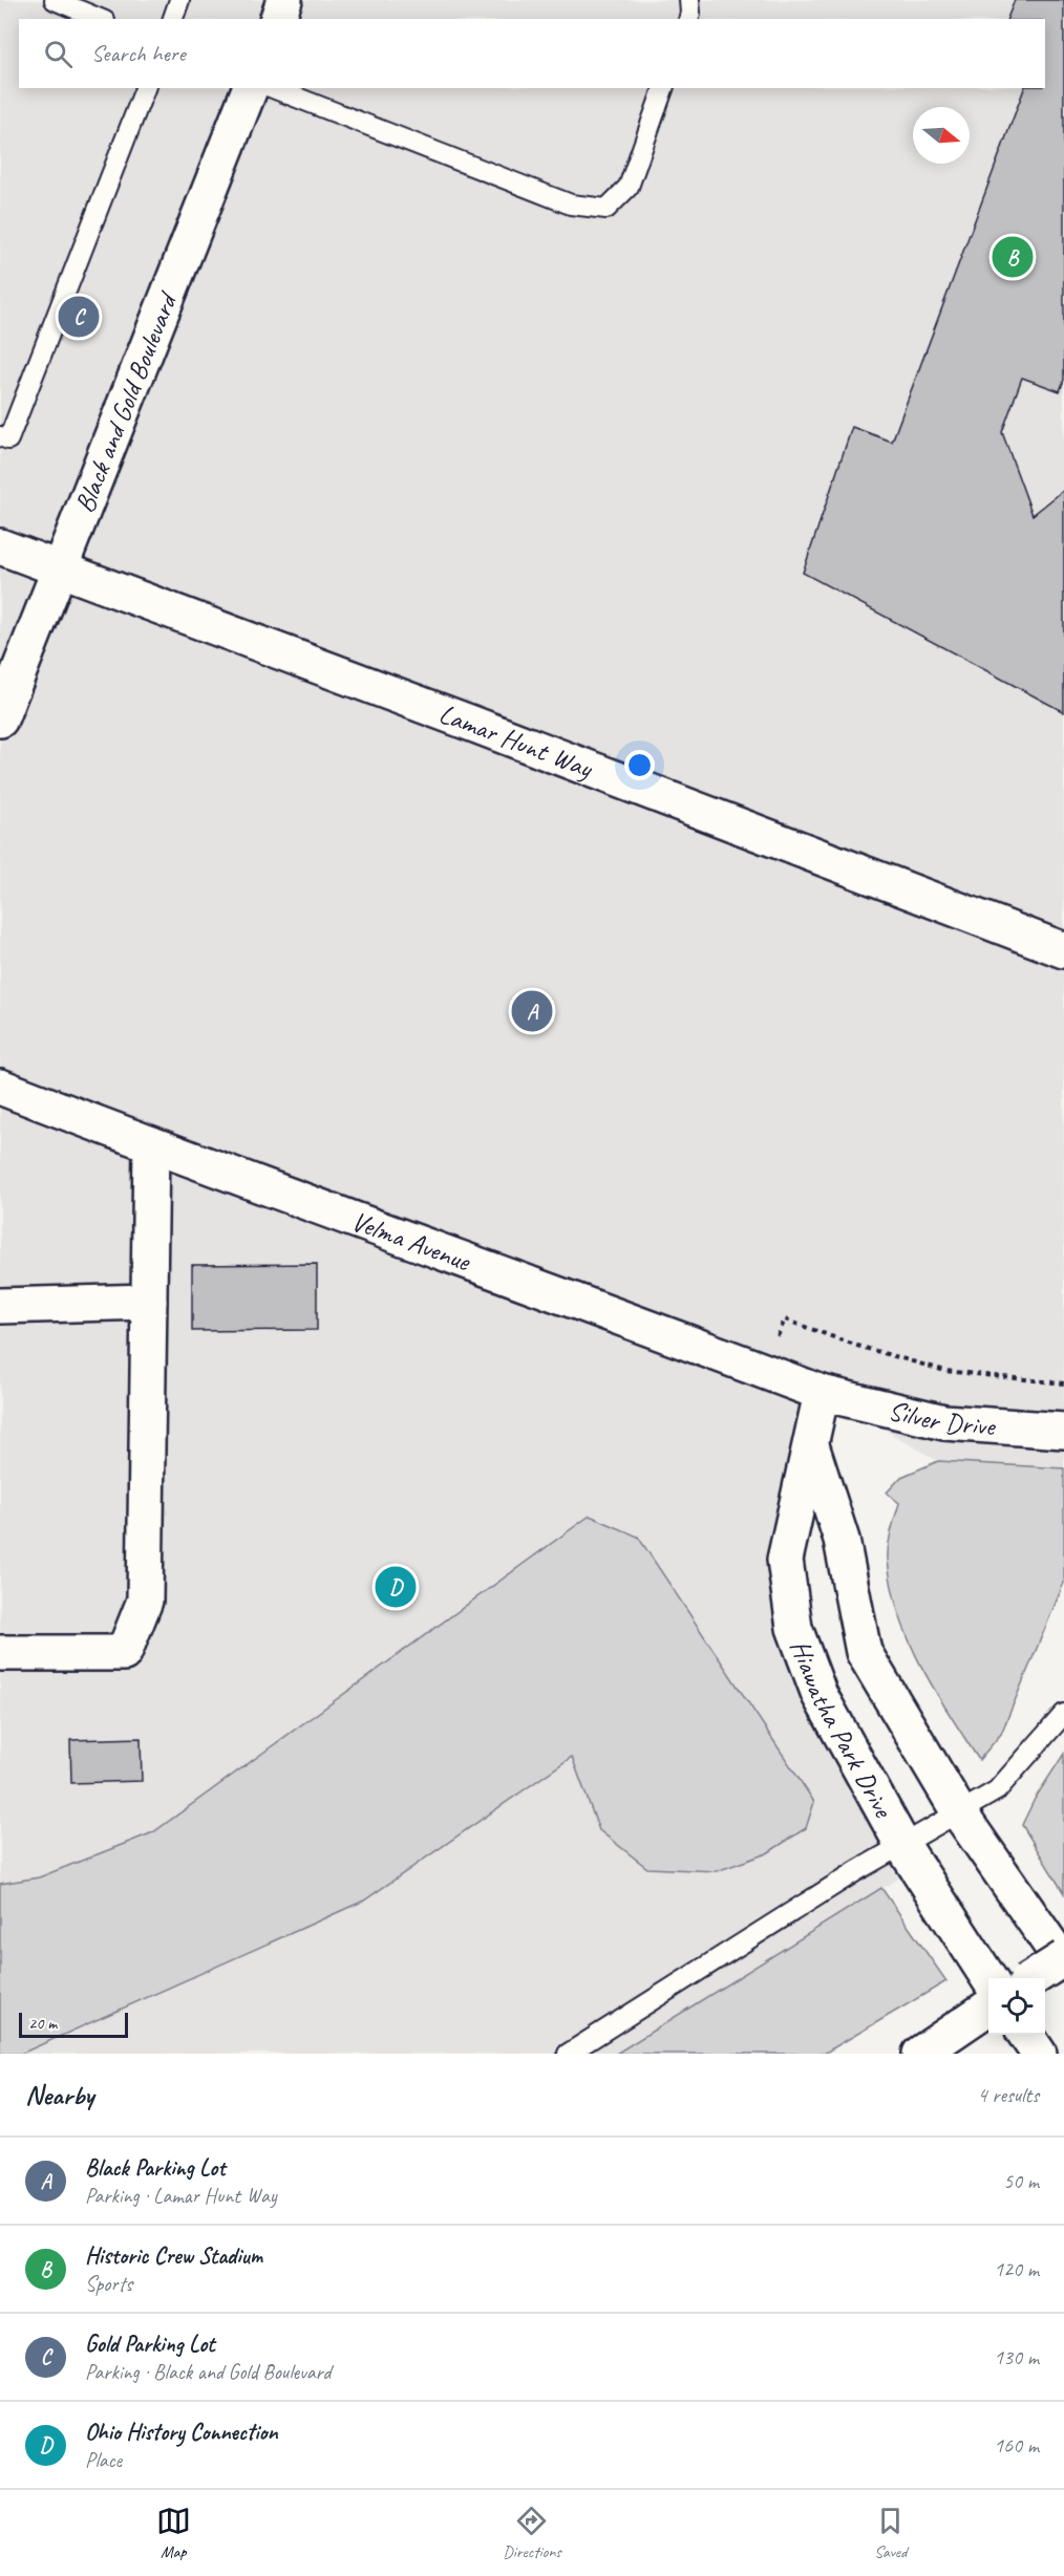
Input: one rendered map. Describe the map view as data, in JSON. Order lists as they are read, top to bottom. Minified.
{"streets":{"main road":["Black and Gold Boulevard","Lamar Hunt Way","Velma Avenue","Silver Drive","Hiawatha Park Drive"]},"crossings":[["Black and Gold Boulevard","Lamar Hunt Way"],["Velma Avenue","Silver Drive"],["Velma Avenue","Hiawatha Park Drive"],["Silver Drive","Hiawatha Park Drive"]],"scale_bar":"20 m","north":"right","page":{"search":"Search here","pins":["B","C","A","D"],"scale":"20 m","heading":["Nearby","4 results"],"list":[{"mark":"A","name":"Black Parking Lot","note":"Parking · Lamar Hunt Way","value":"50 m"},{"mark":"B","name":"Historic Crew Stadium","note":"Sports","value":"120 m"},{"mark":"C","name":"Gold Parking Lot","note":"Parking · Black and Gold Boulevard","value":"130 m"},{"mark":"D","name":"Ohio History Connection","note":"Place","value":"160 m"}],"nav":["Map","Directions","Saved"]}}
